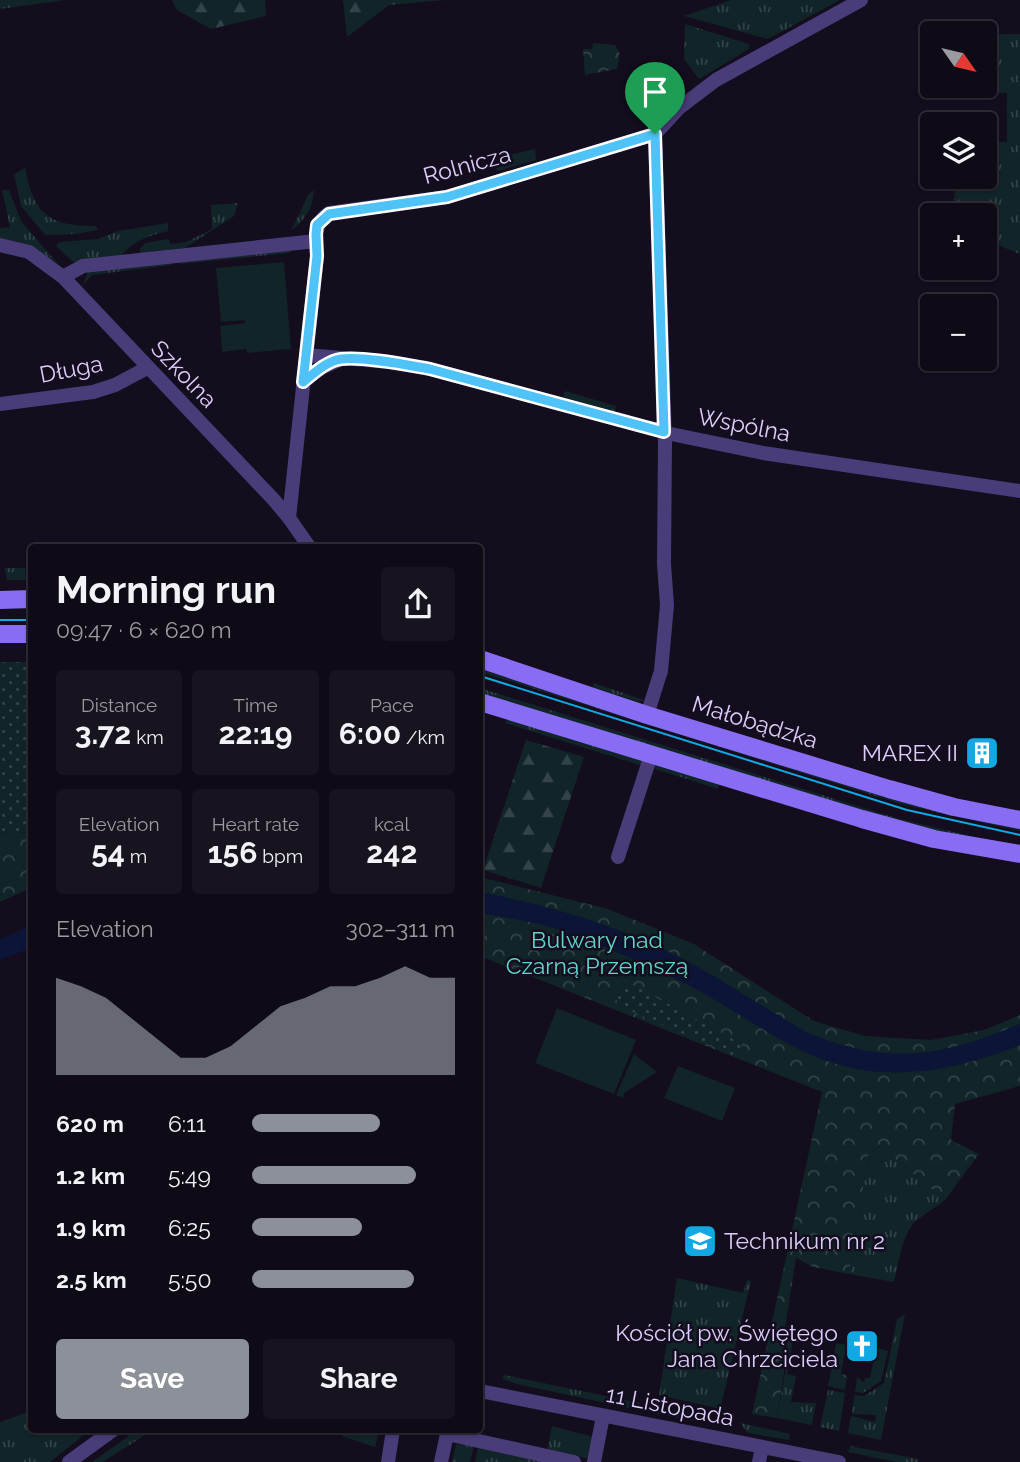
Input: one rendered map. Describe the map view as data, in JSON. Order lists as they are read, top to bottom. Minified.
{"streets":{"street":["Rolnicza","Długa","Szkolna","Wspólna","Małobądzka","11 Listopada"]},"crossings":[["Długa","Szkolna"]],"parks":["Bulwary nad Czarną Przemszą"],"places":{"building":["MAREX II"],"school or university":["Technikum nr 2"],"church":["Kościół pw. Świętego Jana Chrzciciela"]},"north":"bottom right","page":{"map_buttons":["+","−"],"heading":["Morning run","09:47 · 6 × 620 m"],"stats":[["Distance","3.72 km"],["Time","22:19"],["Pace","6:00 /km"],["Elevation","54 m"],["Heart rate","156 bpm"],["kcal","242"]],"chart":["Elevation","302–311 m"],"list":[{"name":"620 m","note":"6:11"},{"name":"1.2 km","note":"5:49"},{"name":"1.9 km","note":"6:25"},{"name":"2.5 km","note":"5:50"}],"buttons":["Save","Share"]}}
